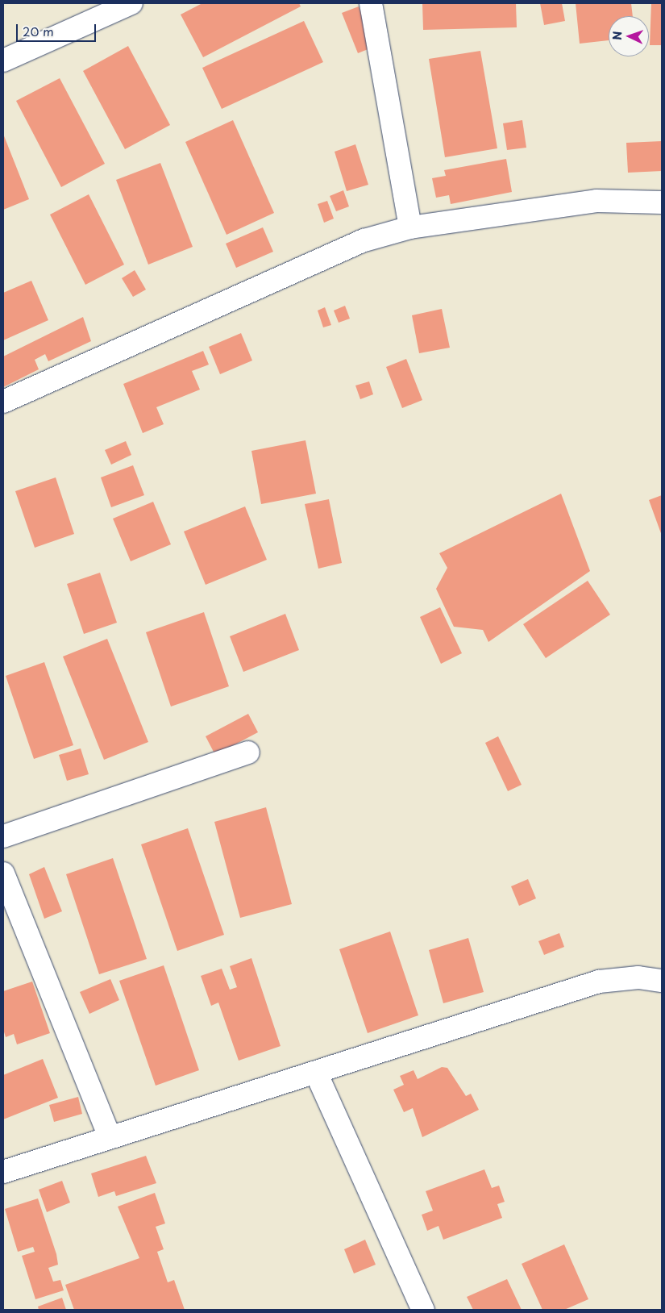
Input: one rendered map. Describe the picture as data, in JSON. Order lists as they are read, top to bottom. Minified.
{"scale_bar":"20 m","north":"left"}
